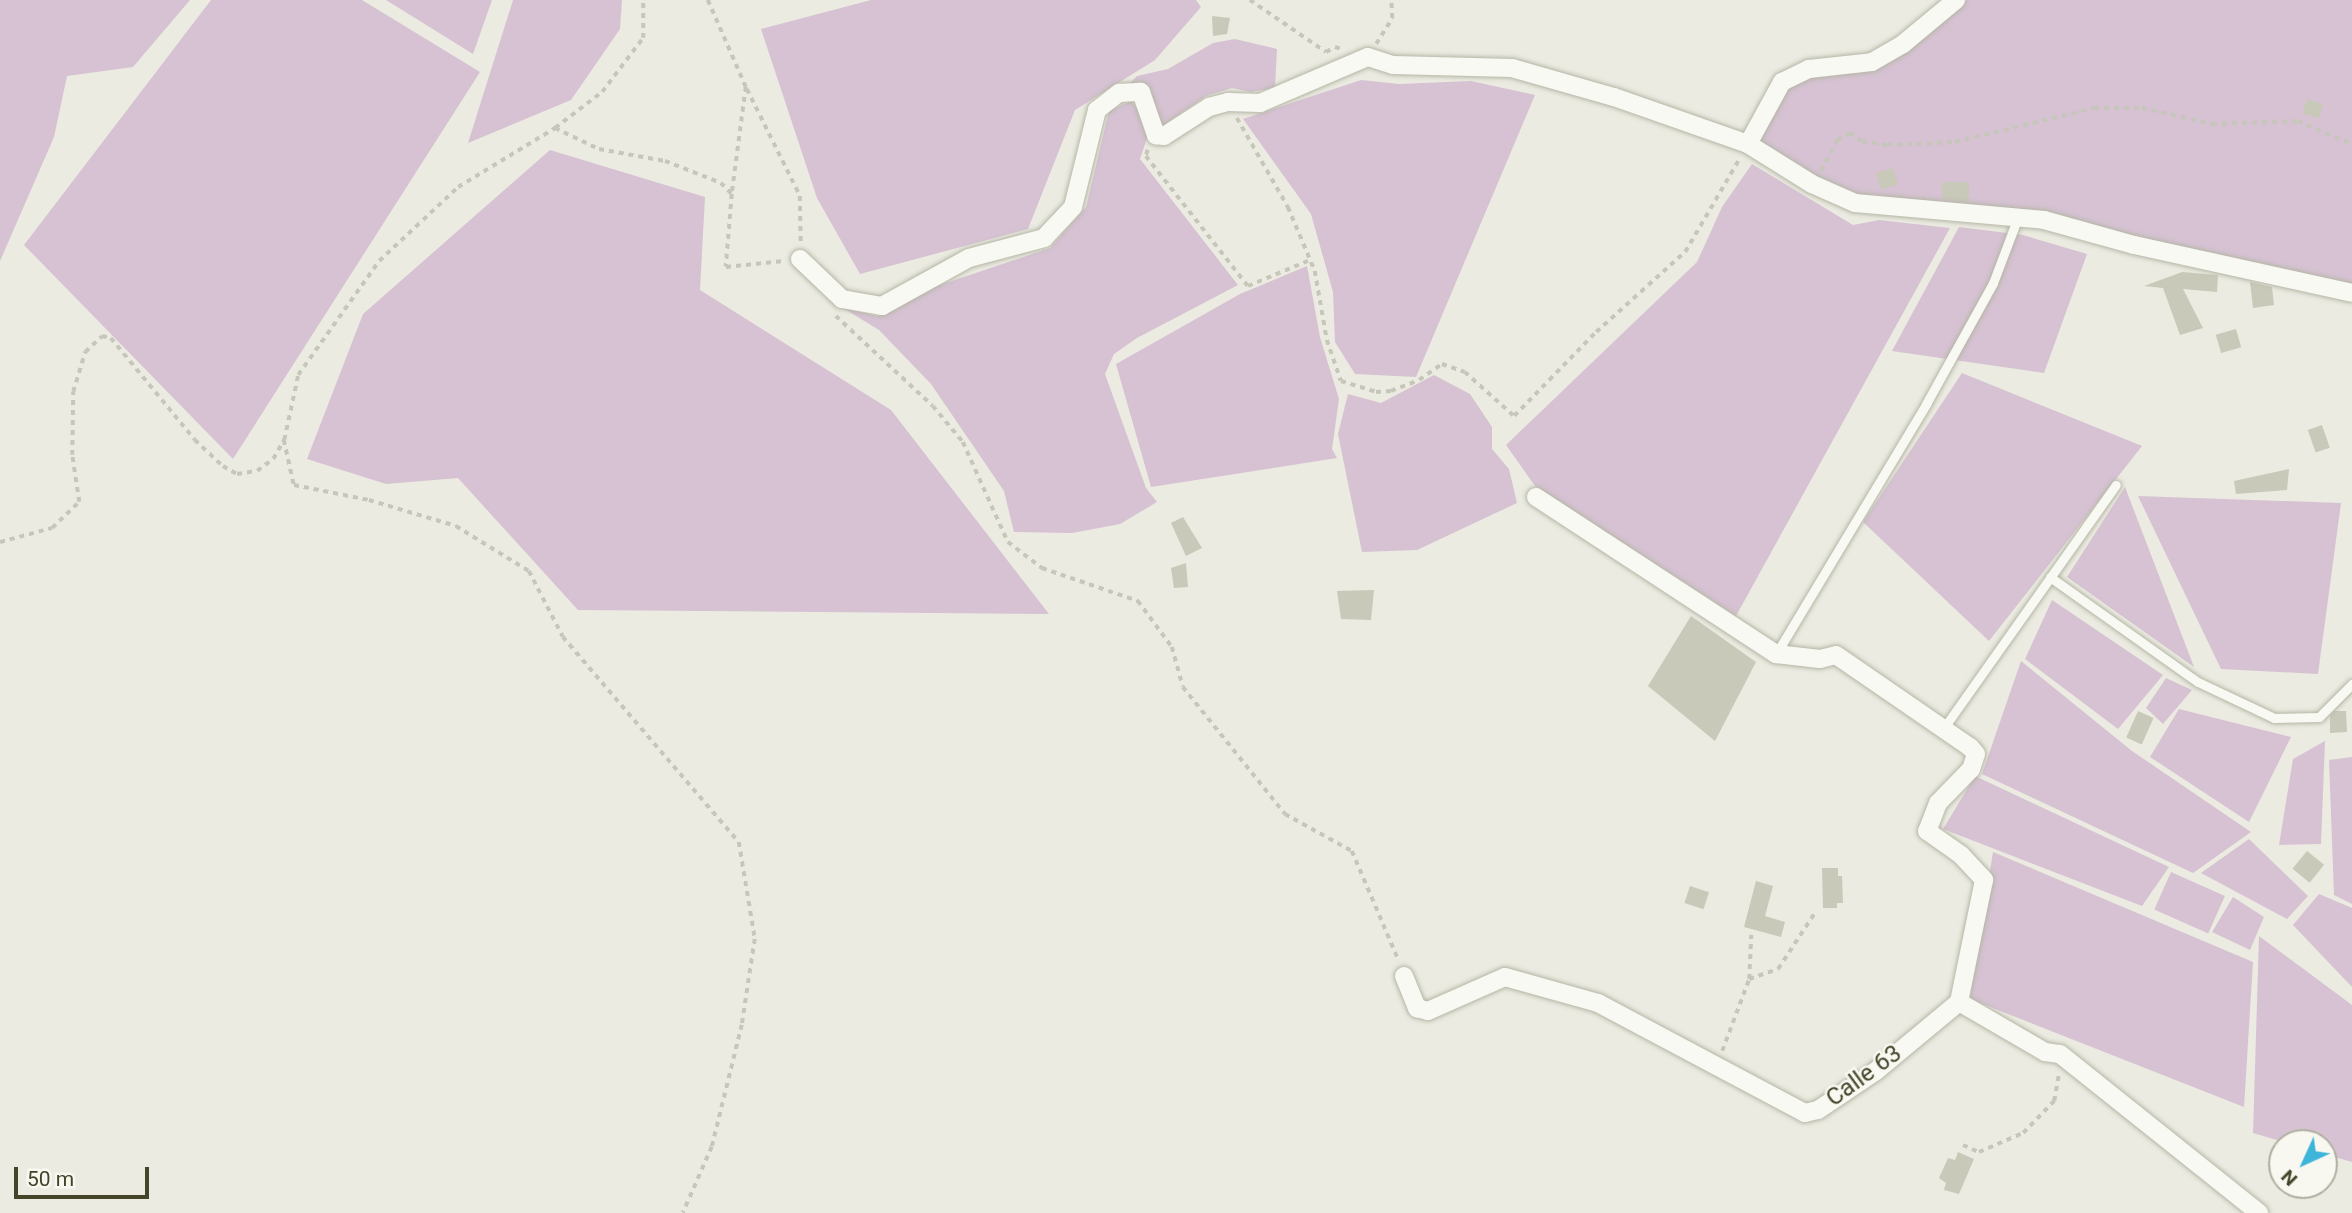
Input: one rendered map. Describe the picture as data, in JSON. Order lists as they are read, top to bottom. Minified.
{"streets":{"street":["Calle 63"]},"scale_bar":"50 m","north":"bottom left"}
